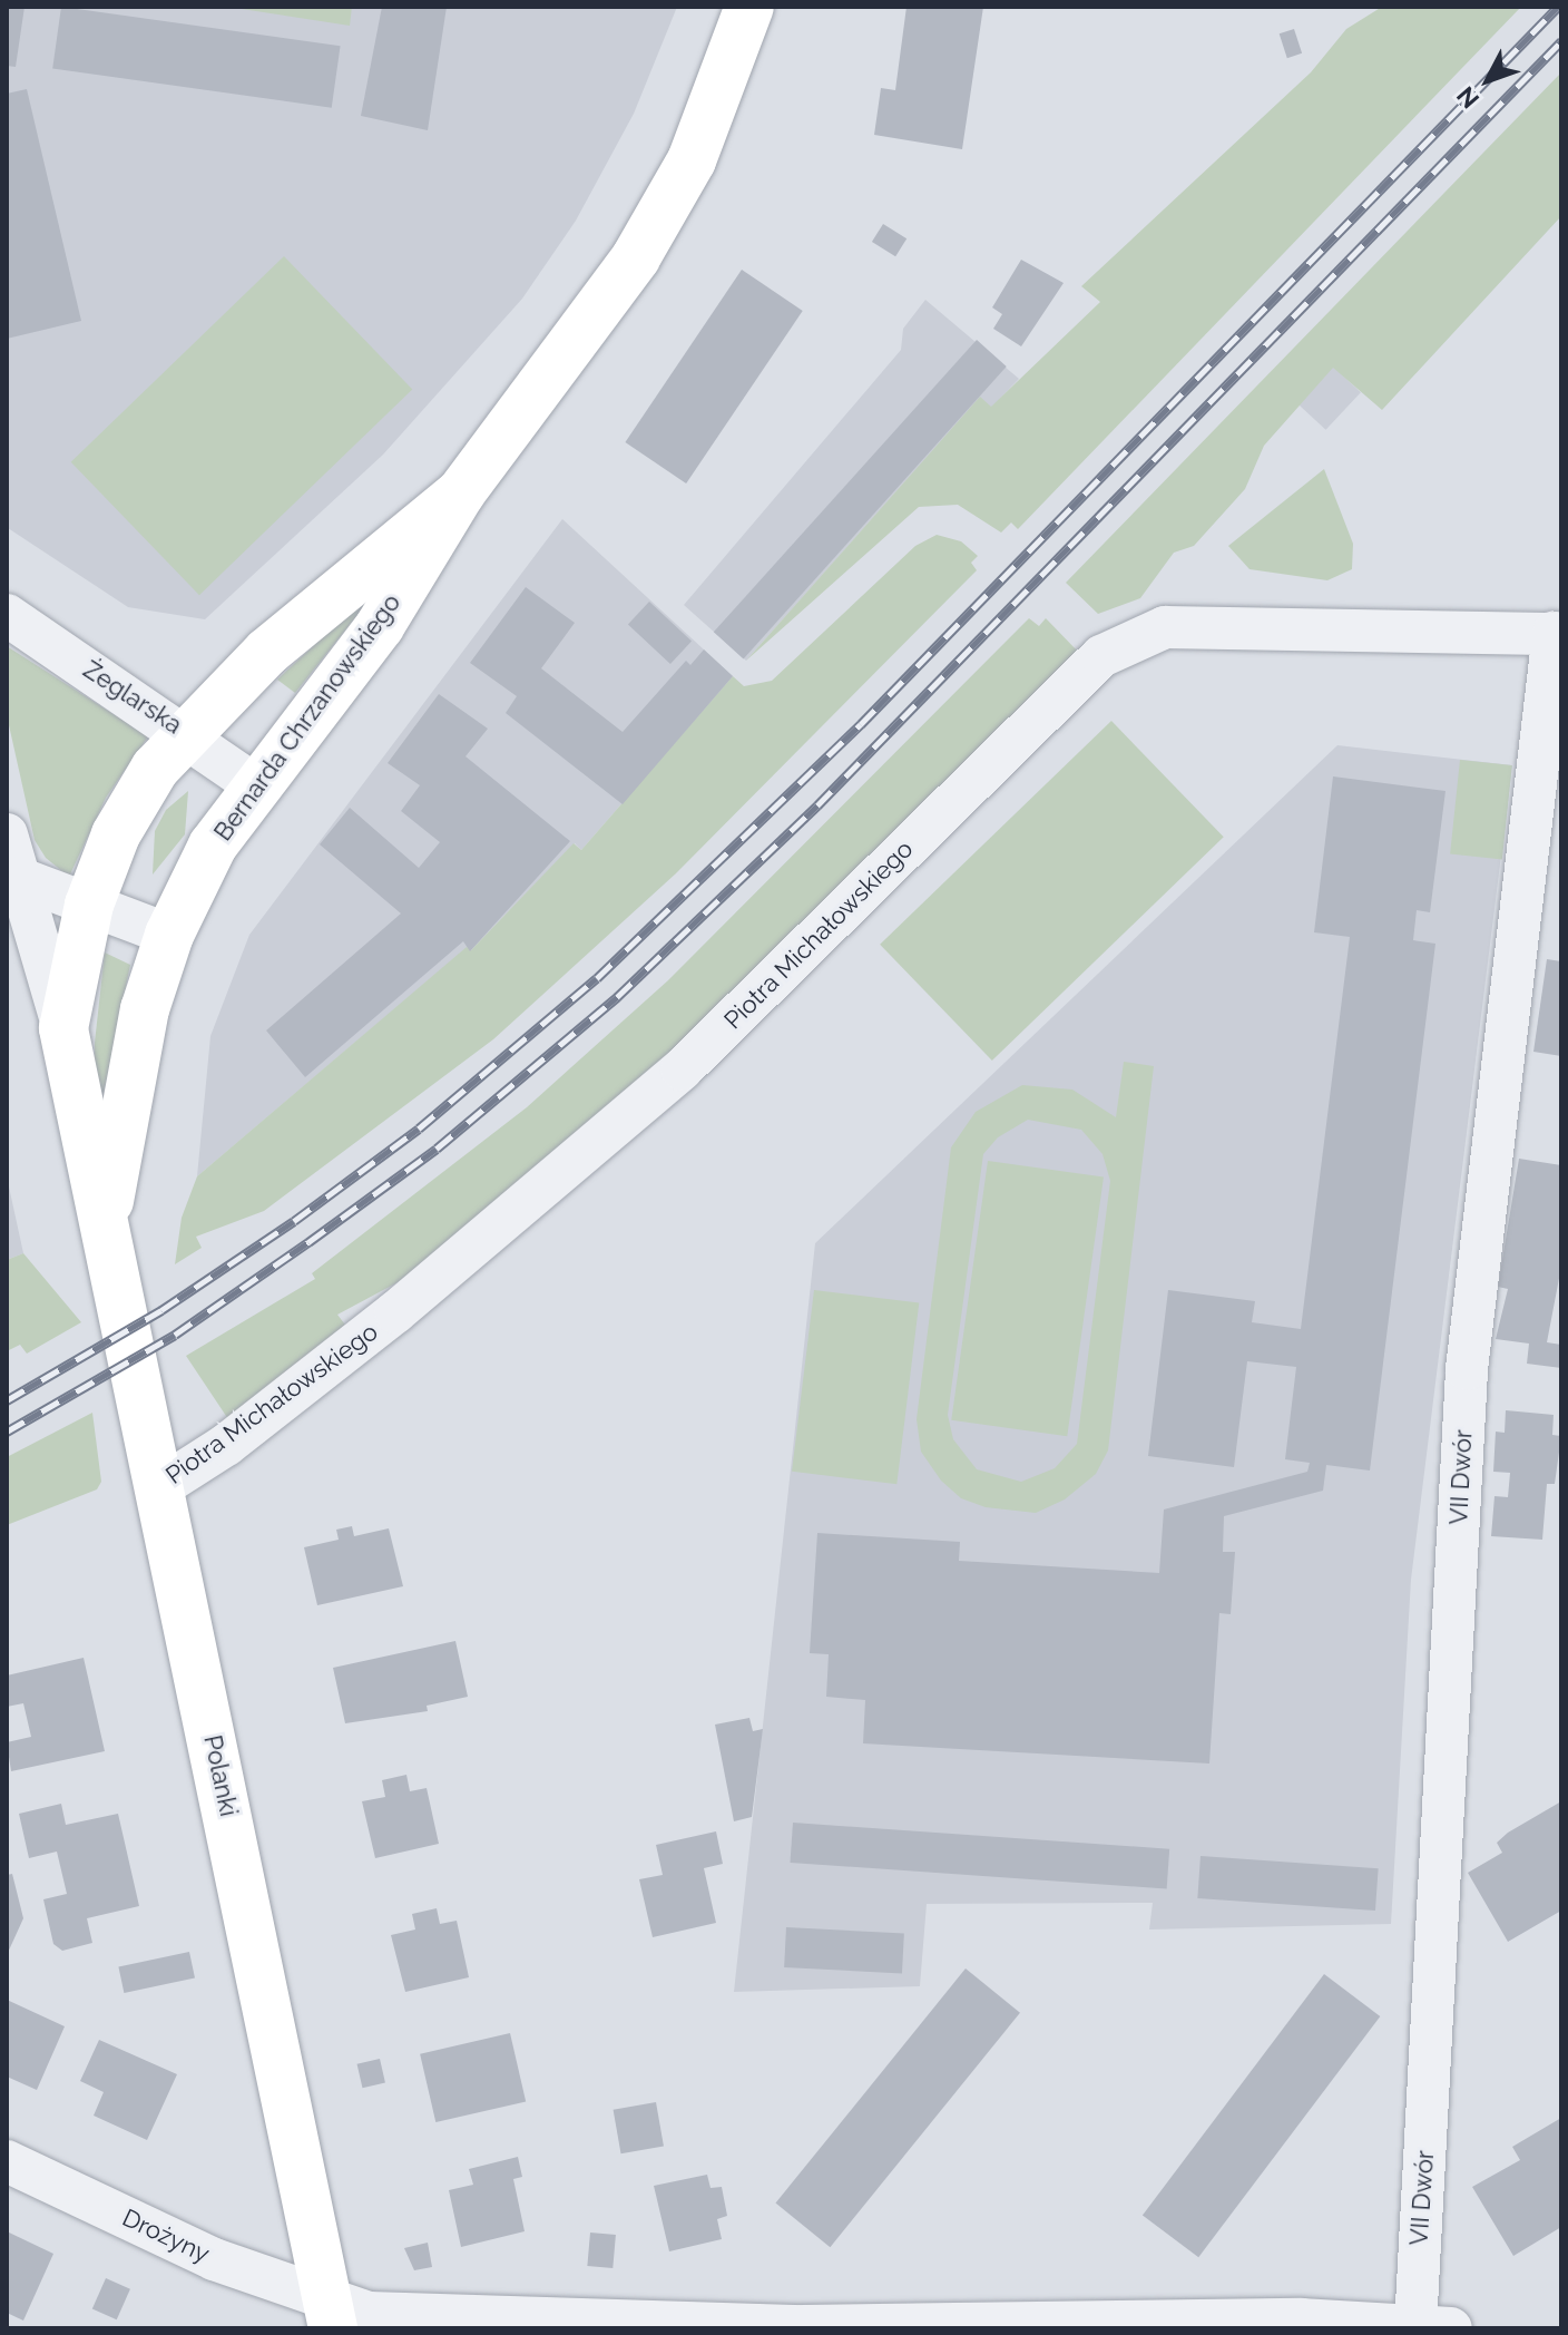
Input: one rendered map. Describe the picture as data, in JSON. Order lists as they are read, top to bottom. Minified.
{"streets":{"street":["Żeglarska","Bernarda Chrzanowskiego","Piotra Michałowskiego","VII Dwór","Polanki","Drożyny"]},"crossings":[["Żeglarska","Bernarda Chrzanowskiego"],["Bernarda Chrzanowskiego","Polanki"],["Piotra Michałowskiego","VII Dwór"],["Piotra Michałowskiego","Polanki"],["VII Dwór","Drożyny"],["Polanki","Drożyny"]],"north":"bottom left"}
